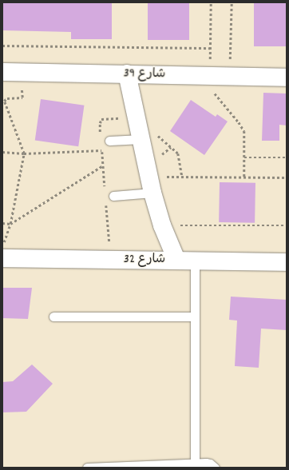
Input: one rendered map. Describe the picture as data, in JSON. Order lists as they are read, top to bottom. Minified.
{"streets":{"street":["شارع 39","شارع 32"]}}
